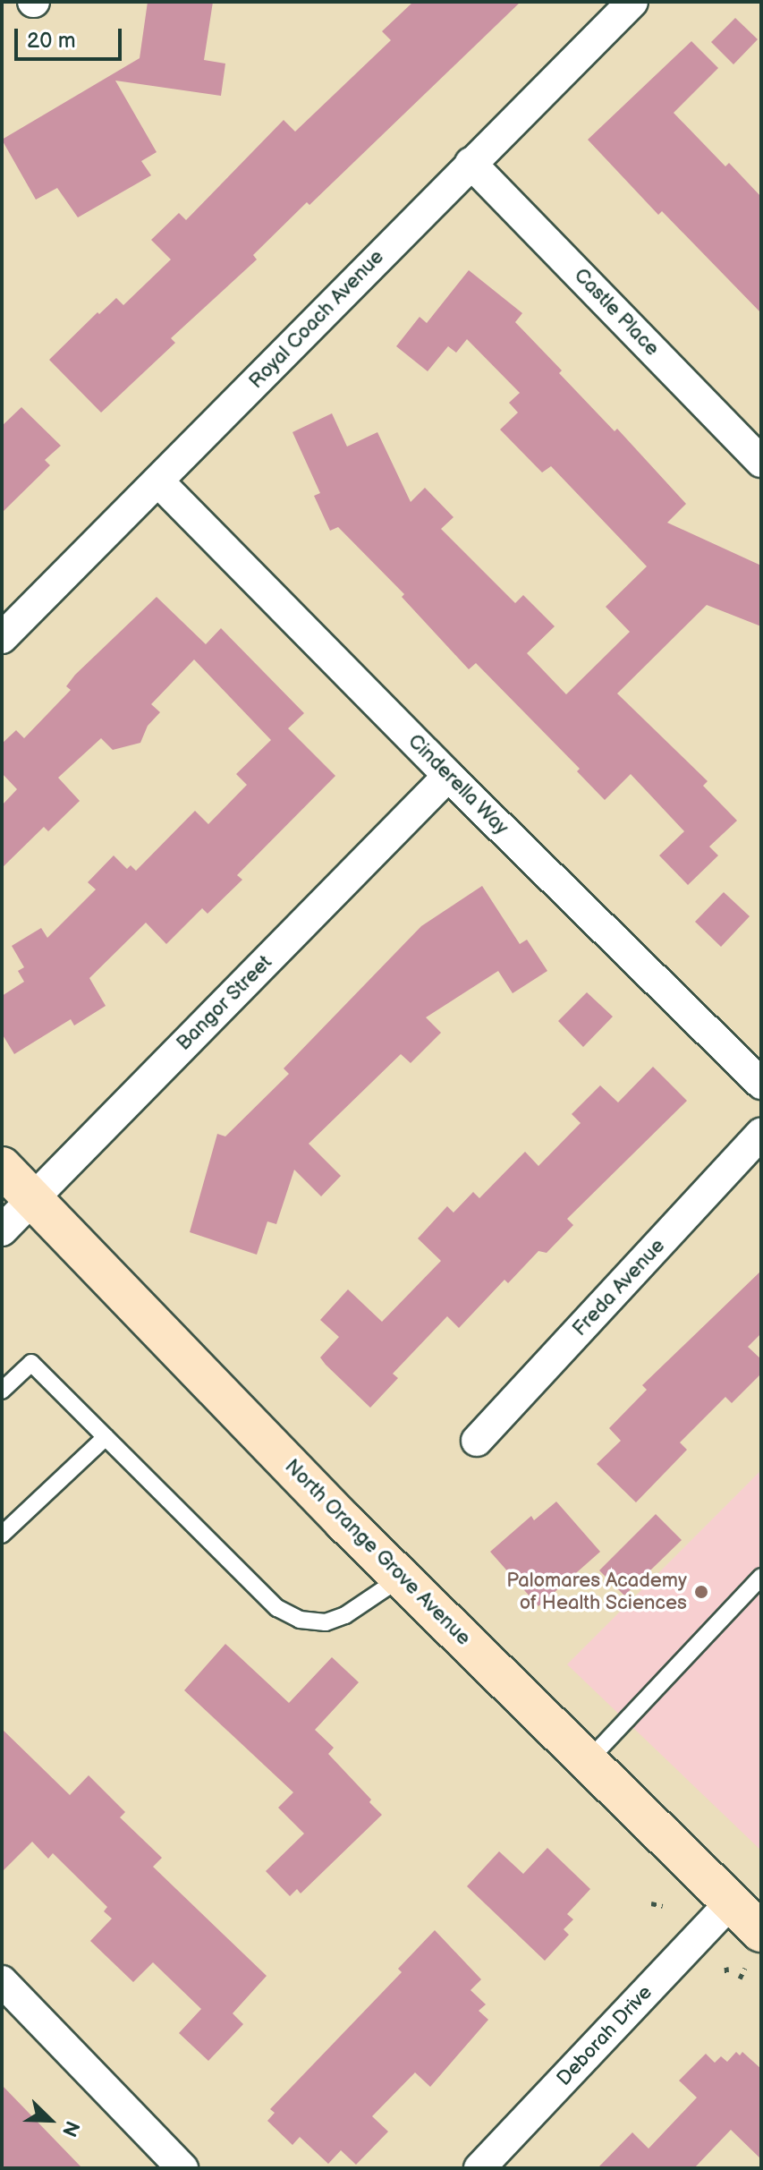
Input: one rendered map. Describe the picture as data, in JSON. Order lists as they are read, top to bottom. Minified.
{"streets":{"main road":["North Orange Grove Avenue"],"street":["Castle Place","Royal Coach Avenue","Cinderella Way","Bangor Street","Freda Avenue","Deborah Drive"]},"crossings":[["Castle Place","Royal Coach Avenue"],["Royal Coach Avenue","Cinderella Way"],["Cinderella Way","Bangor Street"],["Bangor Street","North Orange Grove Avenue"],["North Orange Grove Avenue","Deborah Drive"]],"places":["Palomares Academy of Health Sciences"],"scale_bar":"20 m","north":"bottom right"}
